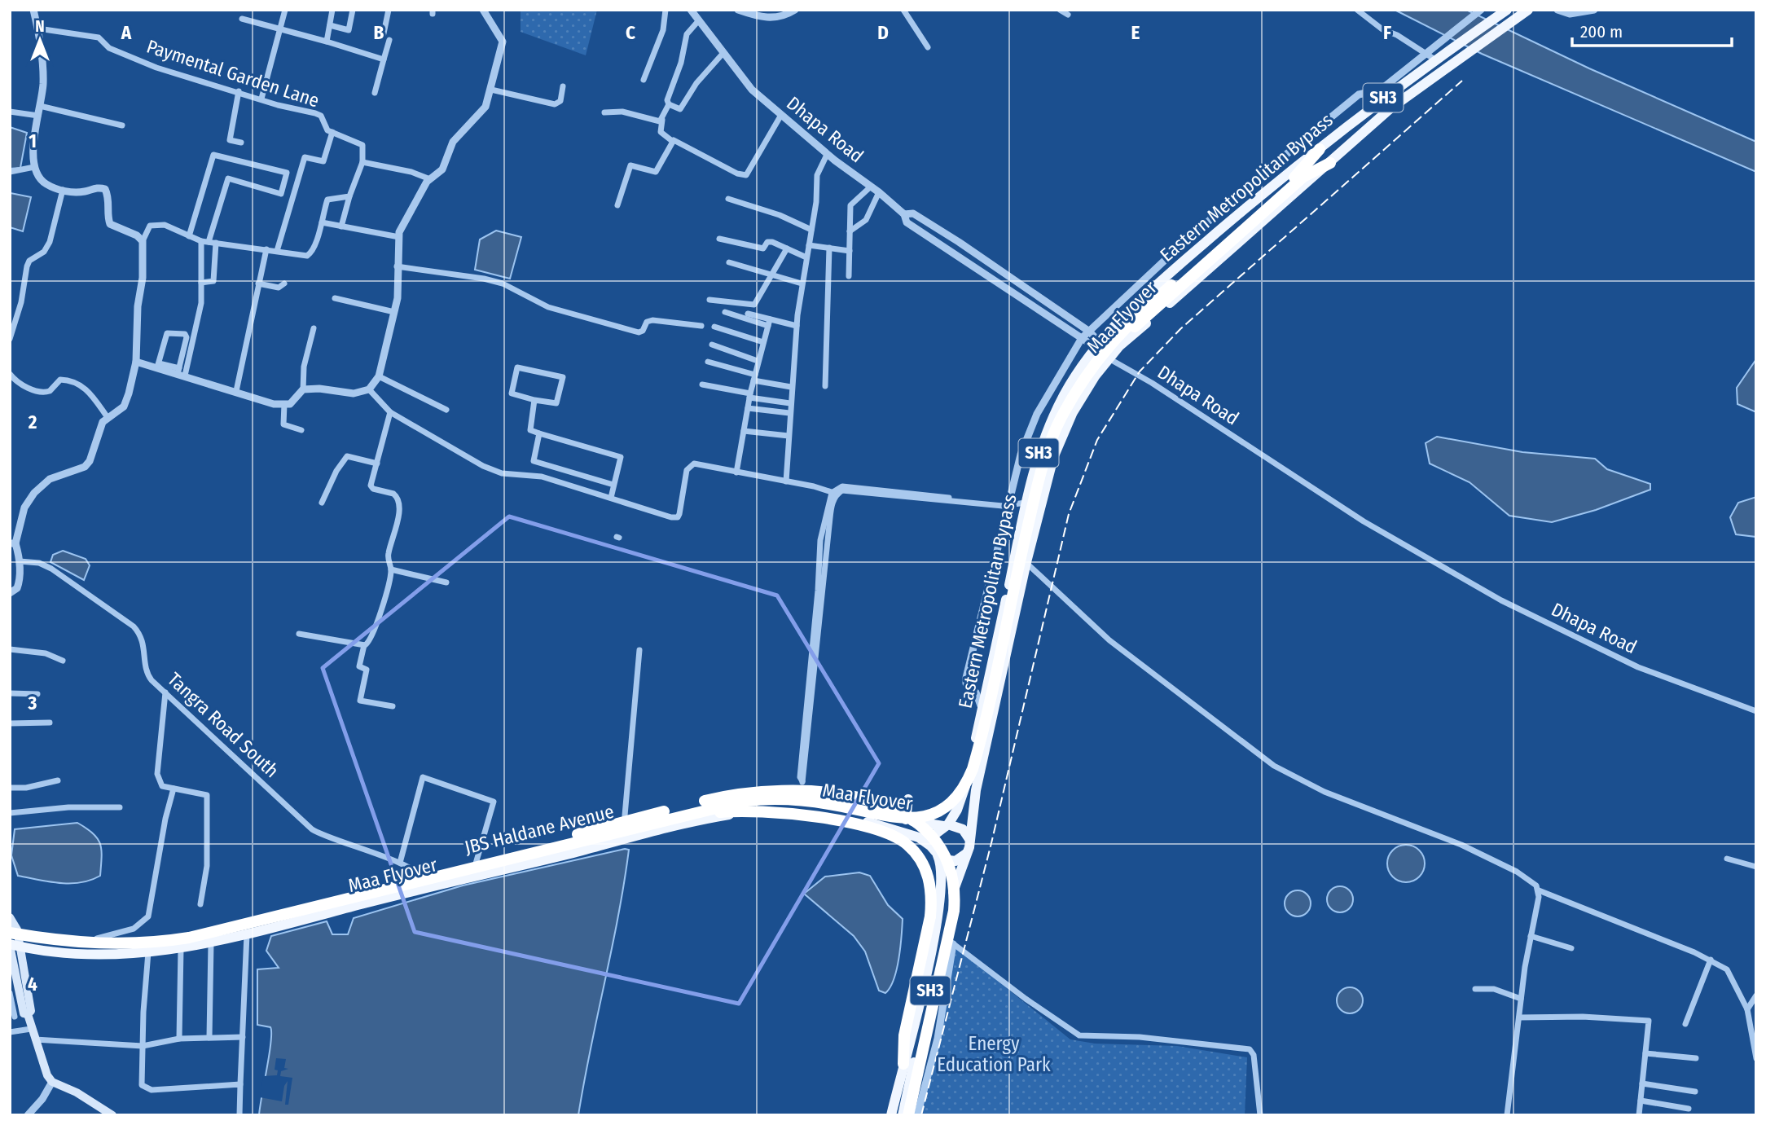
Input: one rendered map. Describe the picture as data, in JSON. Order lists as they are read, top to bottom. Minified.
{"streets":{"highway":["Maa Flyover"],"main road":["SH3","Eastern Metropolitan Bypass","JBS Haldane Avenue"],"street":["Paymental Garden Lane","Dhapa Road","Tangra Road South"]},"crossings":[["SH3","Dhapa Road"],["SH3","Eastern Metropolitan Bypass"],["SH3","JBS Haldane Avenue"],["Dhapa Road","Eastern Metropolitan Bypass"],["Eastern Metropolitan Bypass","Maa Flyover"],["Eastern Metropolitan Bypass","JBS Haldane Avenue"],["Maa Flyover","JBS Haldane Avenue"],["Tangra Road South","JBS Haldane Avenue"]],"parks":["Energy Education Park"],"scale_bar":"200 m","north":"top","grid":{"columns":["A","B","C","D","E","F"],"rows":["1","2","3","4"]}}
